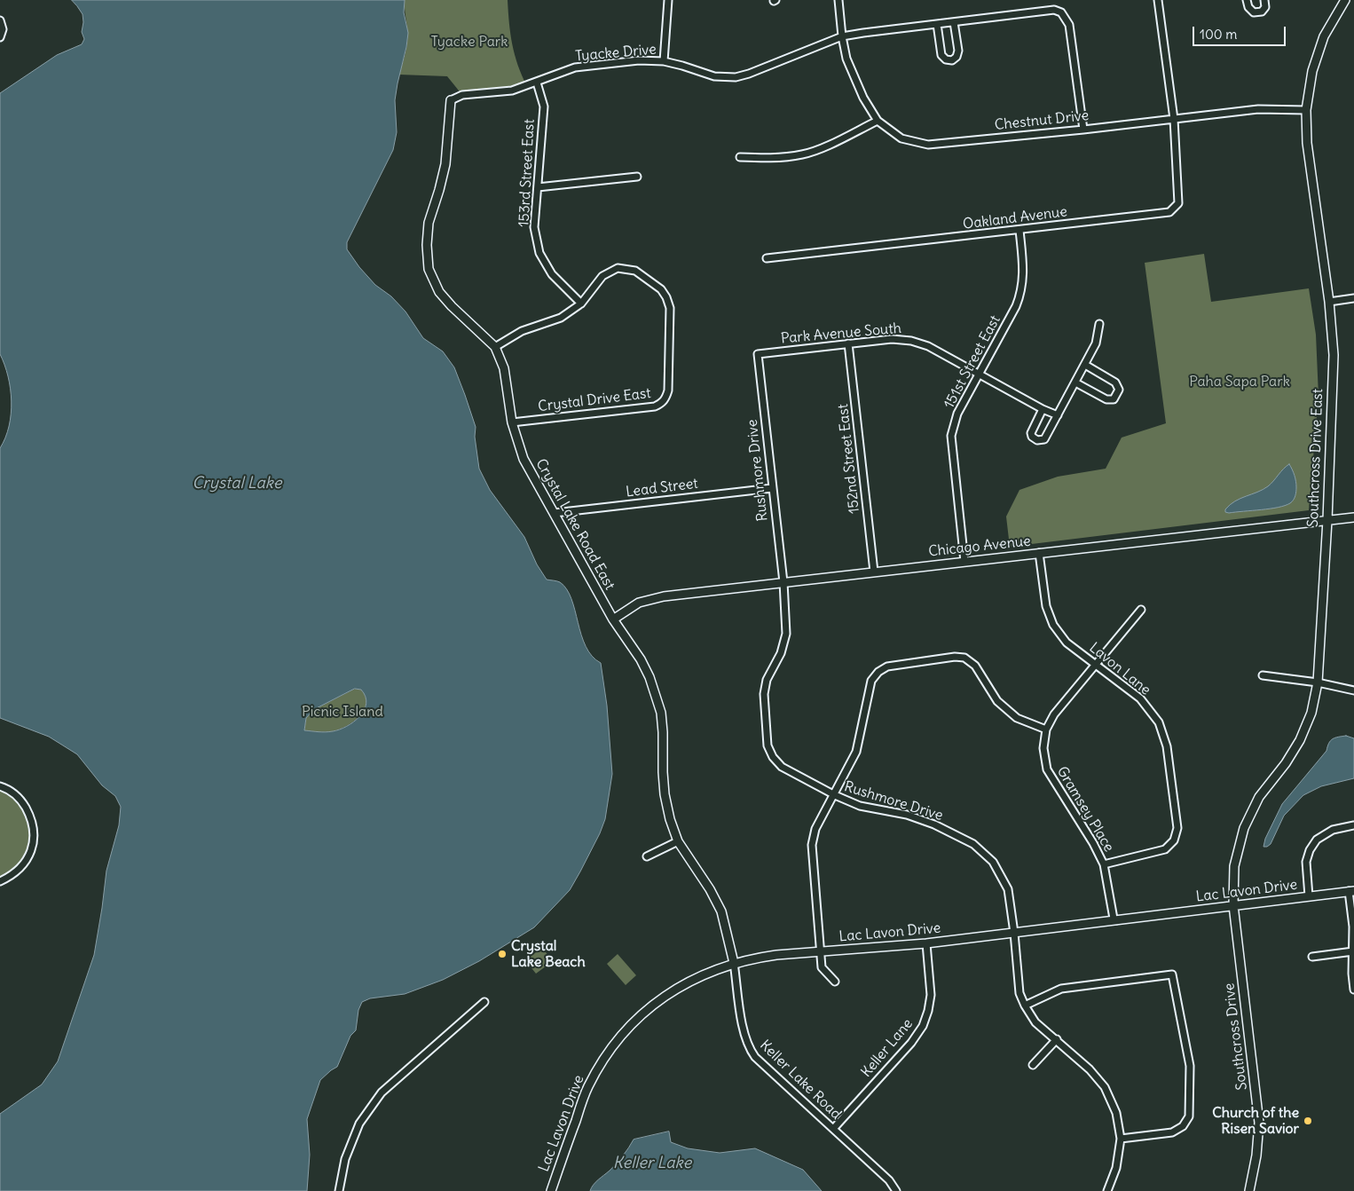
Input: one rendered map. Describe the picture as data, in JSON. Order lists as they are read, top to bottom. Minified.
{"streets":{"street":["Tyacke Drive","Chestnut Drive","153rd Street East","Oakland Avenue","Park Avenue South","151st Street East","Crystal Drive East","Southcross Drive East","152nd Street East","Rushmore Drive","Lead Street","Crystal Lake Road East","Chicago Avenue","Lavon Lane","Gramsey Place","Lac Lavon Drive","Southcross Drive","Keller Lane","Keller Lake Road"]},"crossings":[["Tyacke Drive","Chestnut Drive"],["Tyacke Drive","153rd Street East"],["Tyacke Drive","Crystal Lake Road East"],["Chestnut Drive","Oakland Avenue"],["Chestnut Drive","Southcross Drive East"],["153rd Street East","Crystal Drive East"],["Oakland Avenue","151st Street East"],["Park Avenue South","151st Street East"],["Park Avenue South","152nd Street East"],["Park Avenue South","Rushmore Drive"],["151st Street East","Chicago Avenue"],["Crystal Drive East","Crystal Lake Road East"],["Southcross Drive East","Chicago Avenue"],["Southcross Drive East","Lac Lavon Drive"],["Southcross Drive East","Southcross Drive"],["152nd Street East","Chicago Avenue"],["Rushmore Drive","Lead Street"],["Rushmore Drive","Chicago Avenue"],["Rushmore Drive","Lac Lavon Drive"],["Lead Street","Crystal Lake Road East"],["Crystal Lake Road East","Chicago Avenue"],["Crystal Lake Road East","Lac Lavon Drive"],["Crystal Lake Road East","Keller Lake Road"],["Chicago Avenue","Lavon Lane"],["Lavon Lane","Gramsey Place"],["Gramsey Place","Lac Lavon Drive"],["Lac Lavon Drive","Southcross Drive"],["Lac Lavon Drive","Keller Lane"],["Lac Lavon Drive","Keller Lake Road"],["Keller Lane","Keller Lake Road"]],"water":["Crystal Lake","Keller Lake"],"parks":["Tyacke Park","Paha Sapa Park","Picnic Island"],"places":["Crystal Lake Beach","Church of the Risen Savior"],"scale_bar":"100 m"}
